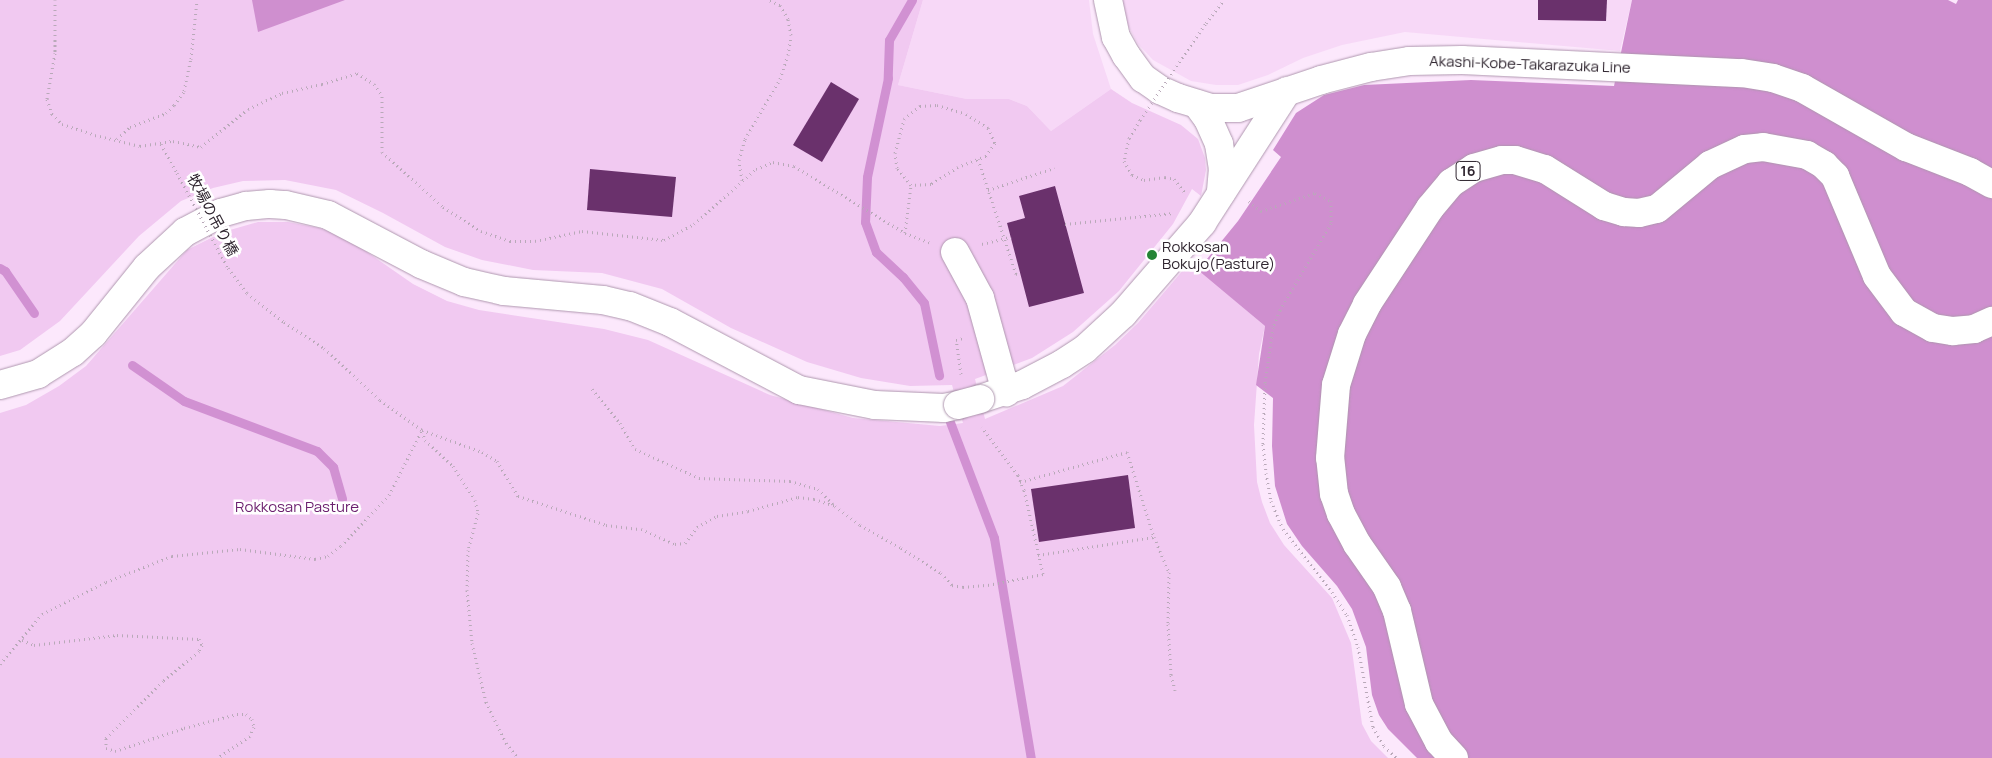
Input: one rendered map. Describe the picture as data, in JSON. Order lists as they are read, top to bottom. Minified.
{"streets":{"main road":["Akashi-Kobe-Takarazuka Line","16"],"path":["牧場の吊り橋"]},"parks":["Rokkosan Pasture"],"places":["Rokkosan Bokujo(Pasture)"]}
